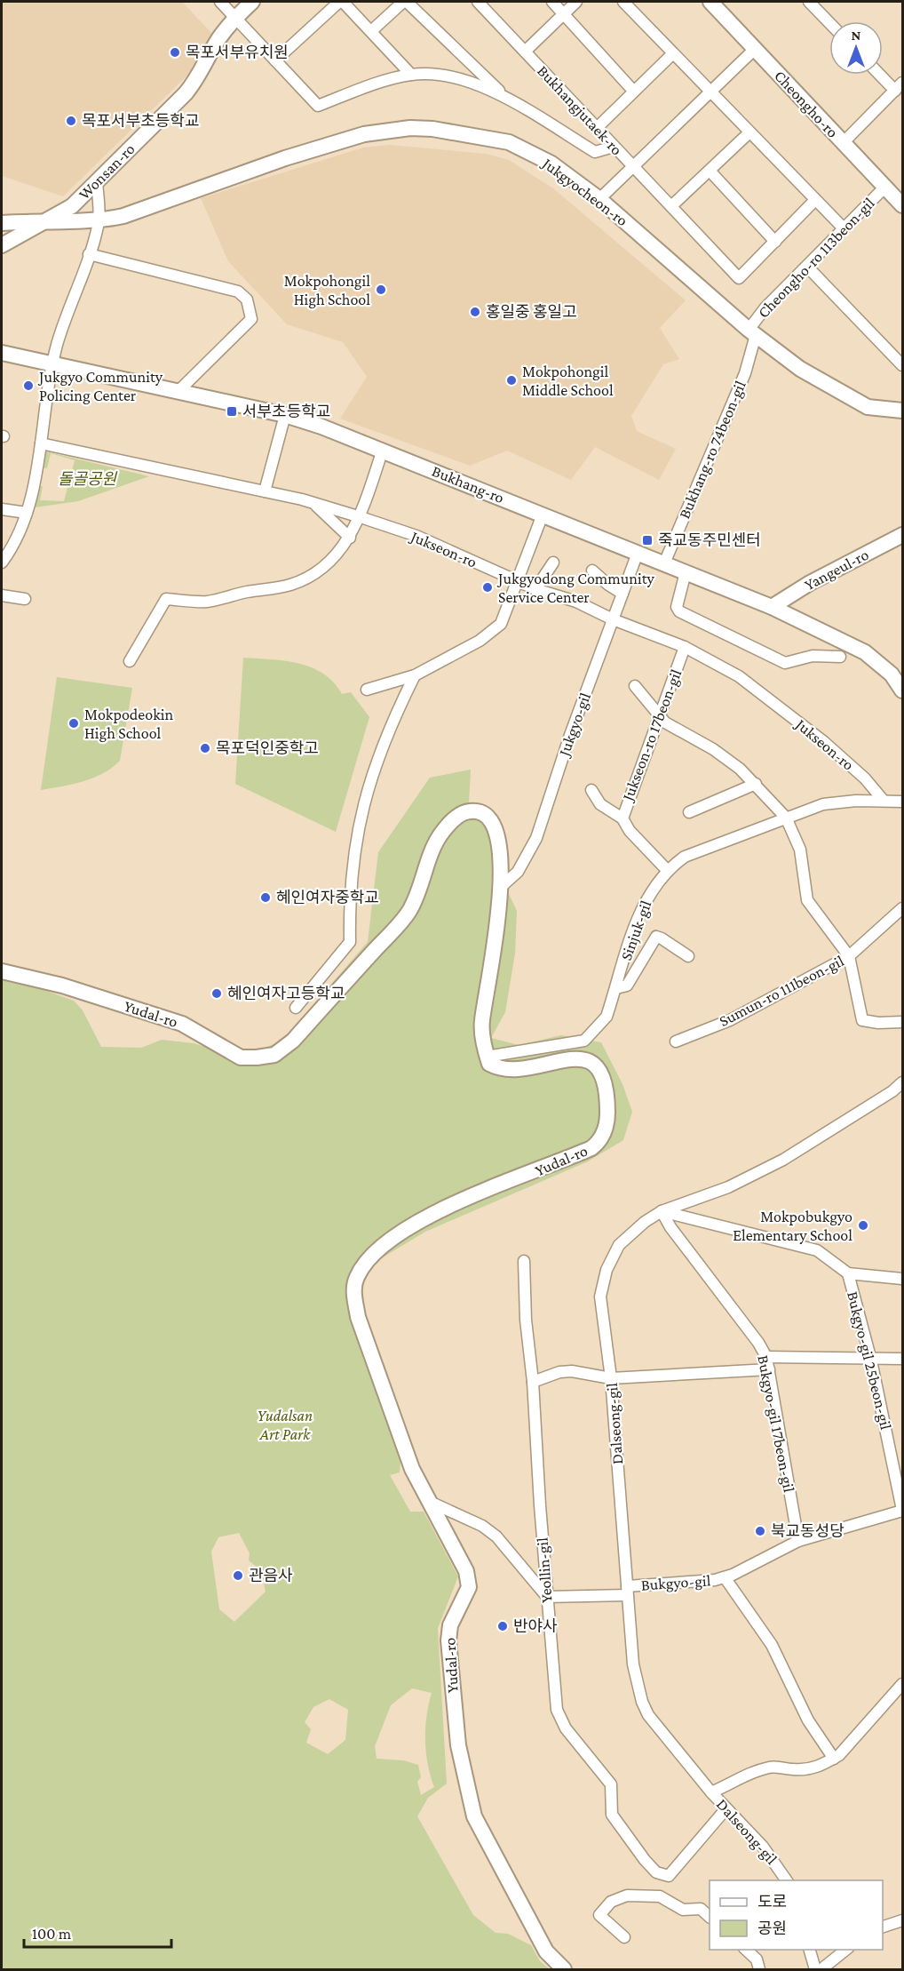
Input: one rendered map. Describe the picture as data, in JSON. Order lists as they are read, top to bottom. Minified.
{"streets":{"street":["Cheongho-ro","Bukhangjutaek-ro","Wonsan-ro","Jukgyocheon-ro","Cheongho-ro 113beon-gil","Bukhang-ro 74beon-gil","Bukhang-ro","Jukseon-ro","Yangeul-ro","Jukgyo-gil","Jukseon-ro 17beon-gil","Sinjuk-gil","Sumun-ro 111beon-gil","Yudal-ro","Bukgyo-gil 25beon-gil","Dalseong-gil","Bukgyo-gil 17beon-gil","Yeollin-gil","Bukgyo-gil"]},"crossings":[["Cheongho-ro","Bukhangjutaek-ro"],["Cheongho-ro","Cheongho-ro 113beon-gil"],["Wonsan-ro","Jukgyocheon-ro"],["Jukgyocheon-ro","Cheongho-ro 113beon-gil"],["Jukgyocheon-ro","Bukhang-ro 74beon-gil"],["Cheongho-ro 113beon-gil","Bukhang-ro 74beon-gil"],["Bukhang-ro 74beon-gil","Bukhang-ro"],["Bukhang-ro","Yangeul-ro"],["Bukhang-ro","Jukgyo-gil"],["Jukseon-ro","Jukgyo-gil"],["Jukseon-ro","Jukseon-ro 17beon-gil"],["Jukseon-ro","Sinjuk-gil"],["Jukgyo-gil","Yudal-ro"],["Jukseon-ro 17beon-gil","Sinjuk-gil"],["Sinjuk-gil","Yudal-ro"],["Bukgyo-gil 25beon-gil","Bukgyo-gil"],["Dalseong-gil","Bukgyo-gil 17beon-gil"],["Dalseong-gil","Yeollin-gil"],["Dalseong-gil","Bukgyo-gil"],["Bukgyo-gil 17beon-gil","Bukgyo-gil"],["Yeollin-gil","Bukgyo-gil"]],"parks":["돌골공원","Yudalsan Art Park"],"places":{"other":["목포서부유치원","목포서부초등학교","Mokpohongil High School","홍일중 홍일고","Mokpohongil Middle School","Jukgyo Community Policing Center","Jukgyodong Community Service Center","Mokpodeokin High School","목포덕인중학고","혜인여자중학교","혜인여자고등학교","Mokpobukgyo Elementary School","북교동성당","관음사","반야사"],"transit":["서부초등학교","죽교동주민센터"]},"legend":["도로","공원"],"scale_bar":"100 m","north":"top"}
